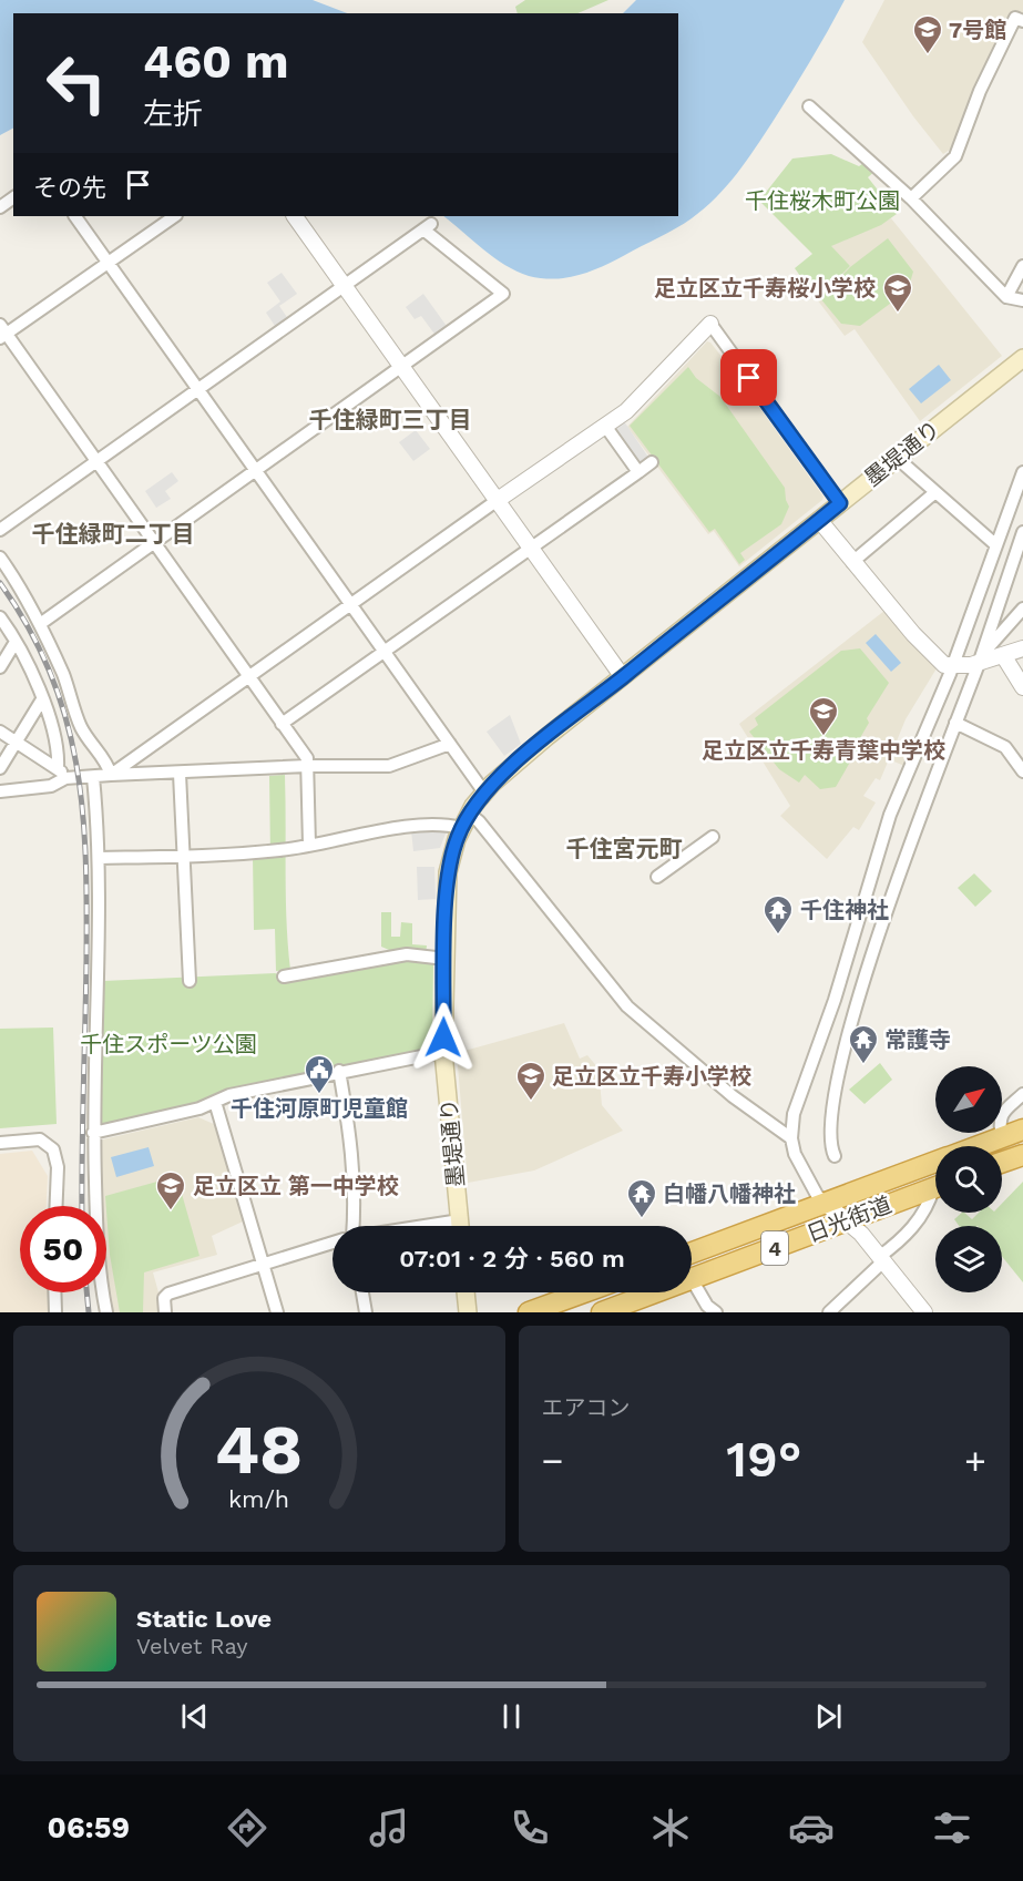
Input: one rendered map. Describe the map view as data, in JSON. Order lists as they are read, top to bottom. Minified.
{"streets":{"highway":["日光街道","4"],"main road":["墨堤通り"]},"districts":["千住緑町三丁目","千住緑町二丁目","千住宮元町"],"parks":["千住桜木町公園","千住スポーツ公園"],"places":{"school or university":["7号館","足立区立千寿桜小学校","足立区立千寿青葉中学校","足立区立千寿小学校","足立区立 第一中学校"],"temple":["千住神社","常護寺","白幡八幡神社"],"public building":["千住河原町児童館"]},"north":"top right","page":{"turn":["460 m","左折"],"then":"その先","limit":"50","trip":"07:01 · 2 分 · 560 m","tile":"エアコン","heat":["−","19°","+"],"song":["Static Love","Velvet Ray"],"tabs":"06:59","gauge":["48","km/h"]}}
